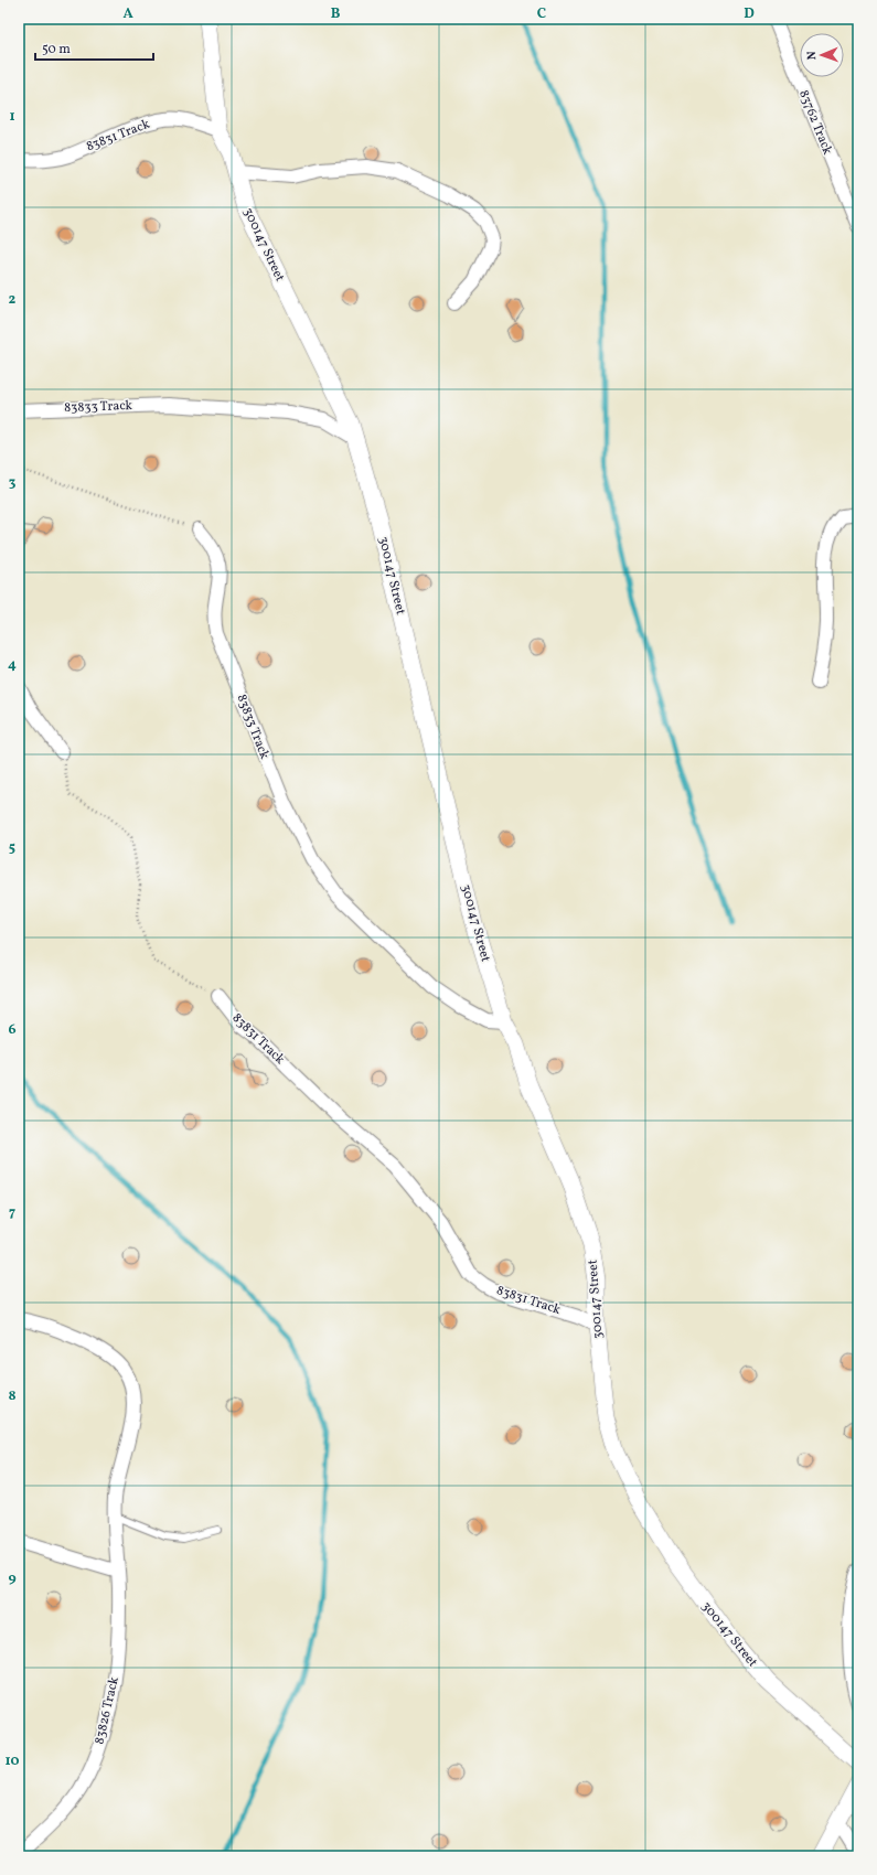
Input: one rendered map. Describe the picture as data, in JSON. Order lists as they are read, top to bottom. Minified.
{"streets":{"street":["83762 Track","83831 Track","300147 Street","83833 Track","83826 Track"]},"crossings":[["83831 Track","300147 Street"],["300147 Street","83833 Track"]],"scale_bar":"50 m","north":"left","grid":{"columns":["A","B","C","D"],"rows":["1","2","3","4","5","6","7","8","9","10"]}}
